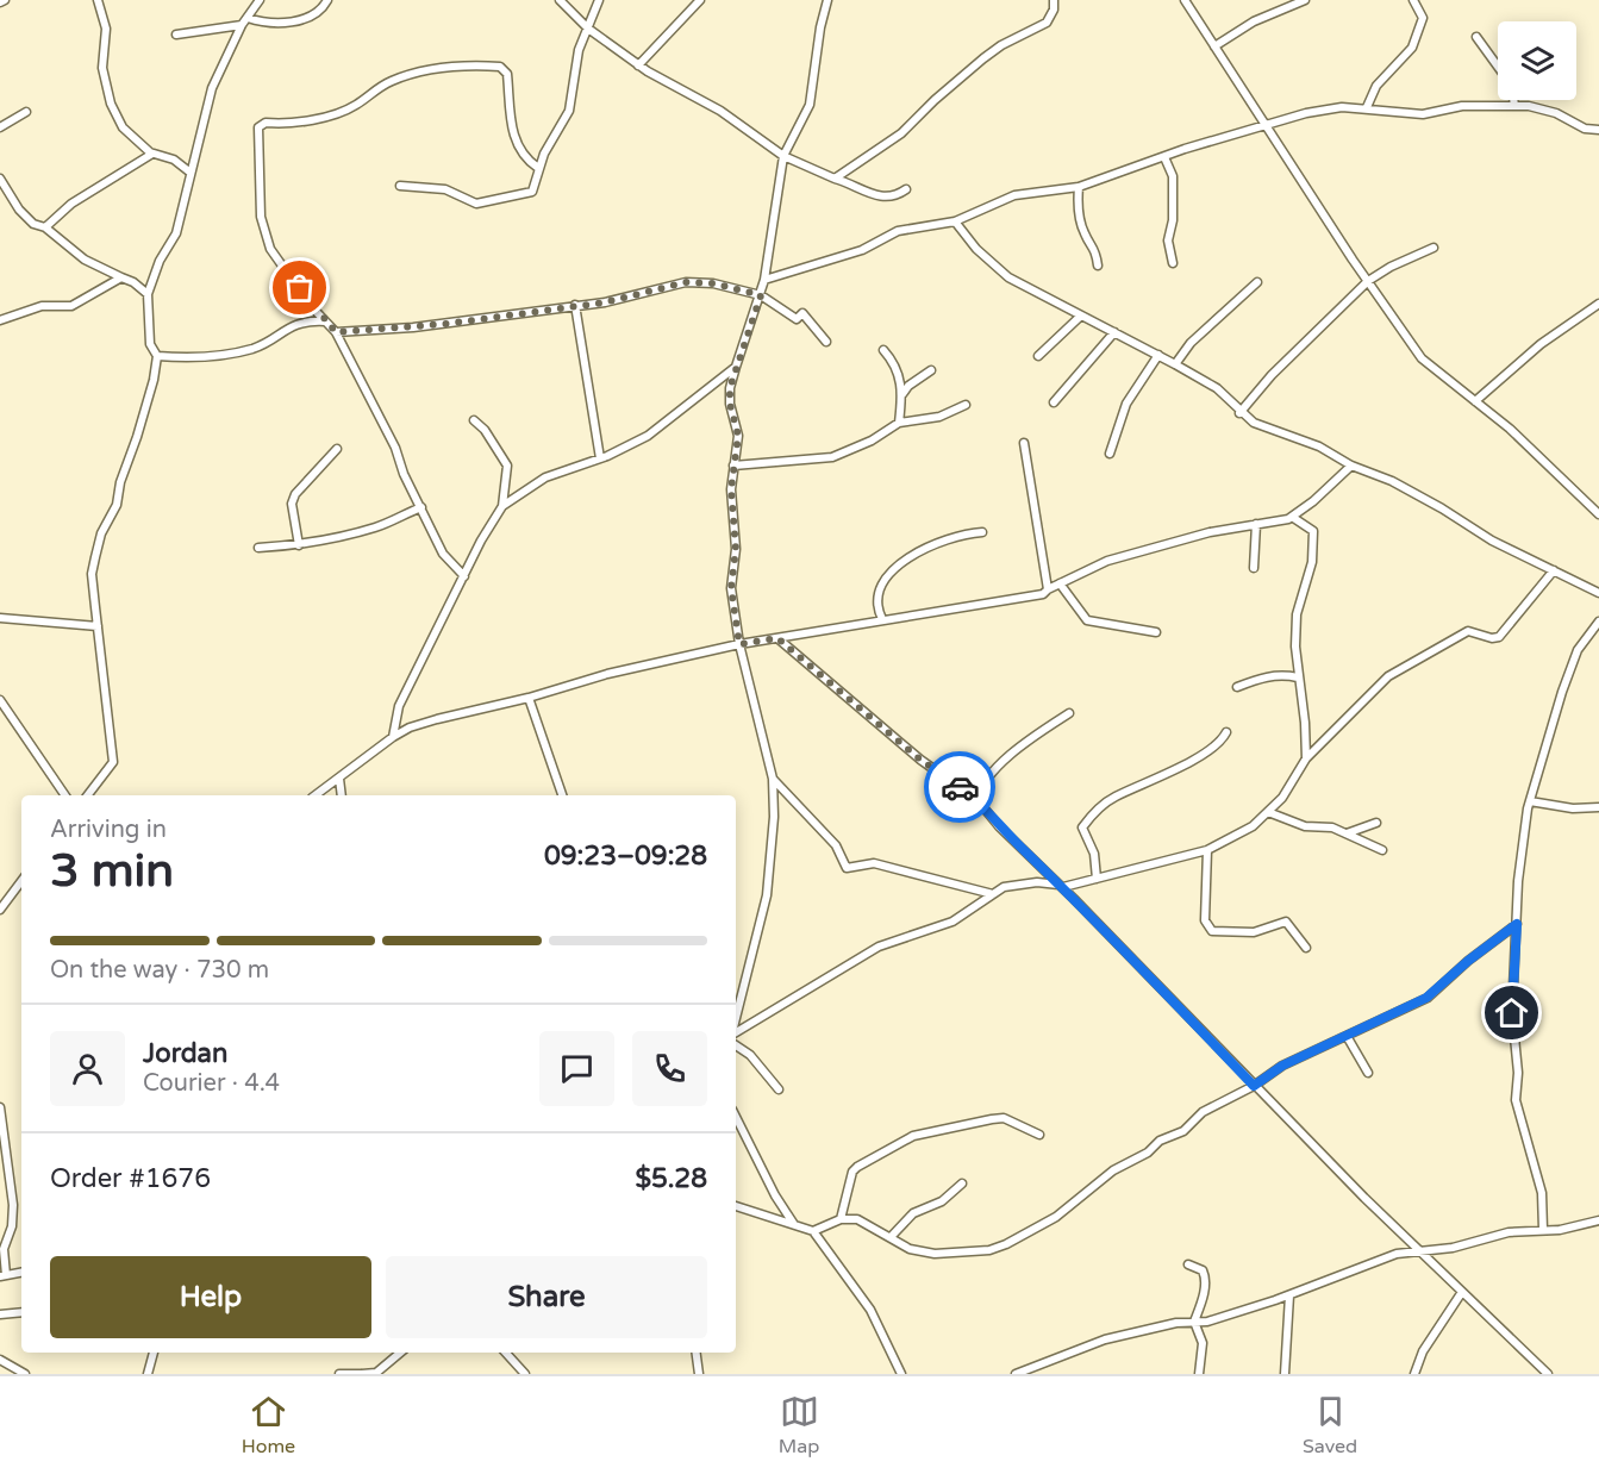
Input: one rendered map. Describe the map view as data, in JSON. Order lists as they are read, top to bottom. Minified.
{"page":{"heading":["3 min","Arriving in","09:23–09:28"],"panel":["Jordan","Courier · 4.4","Order #1676","$5.28"],"bar":"On the way · 730 m","buttons":["Help","Share"],"tabs":["Home","Map","Saved"]}}
